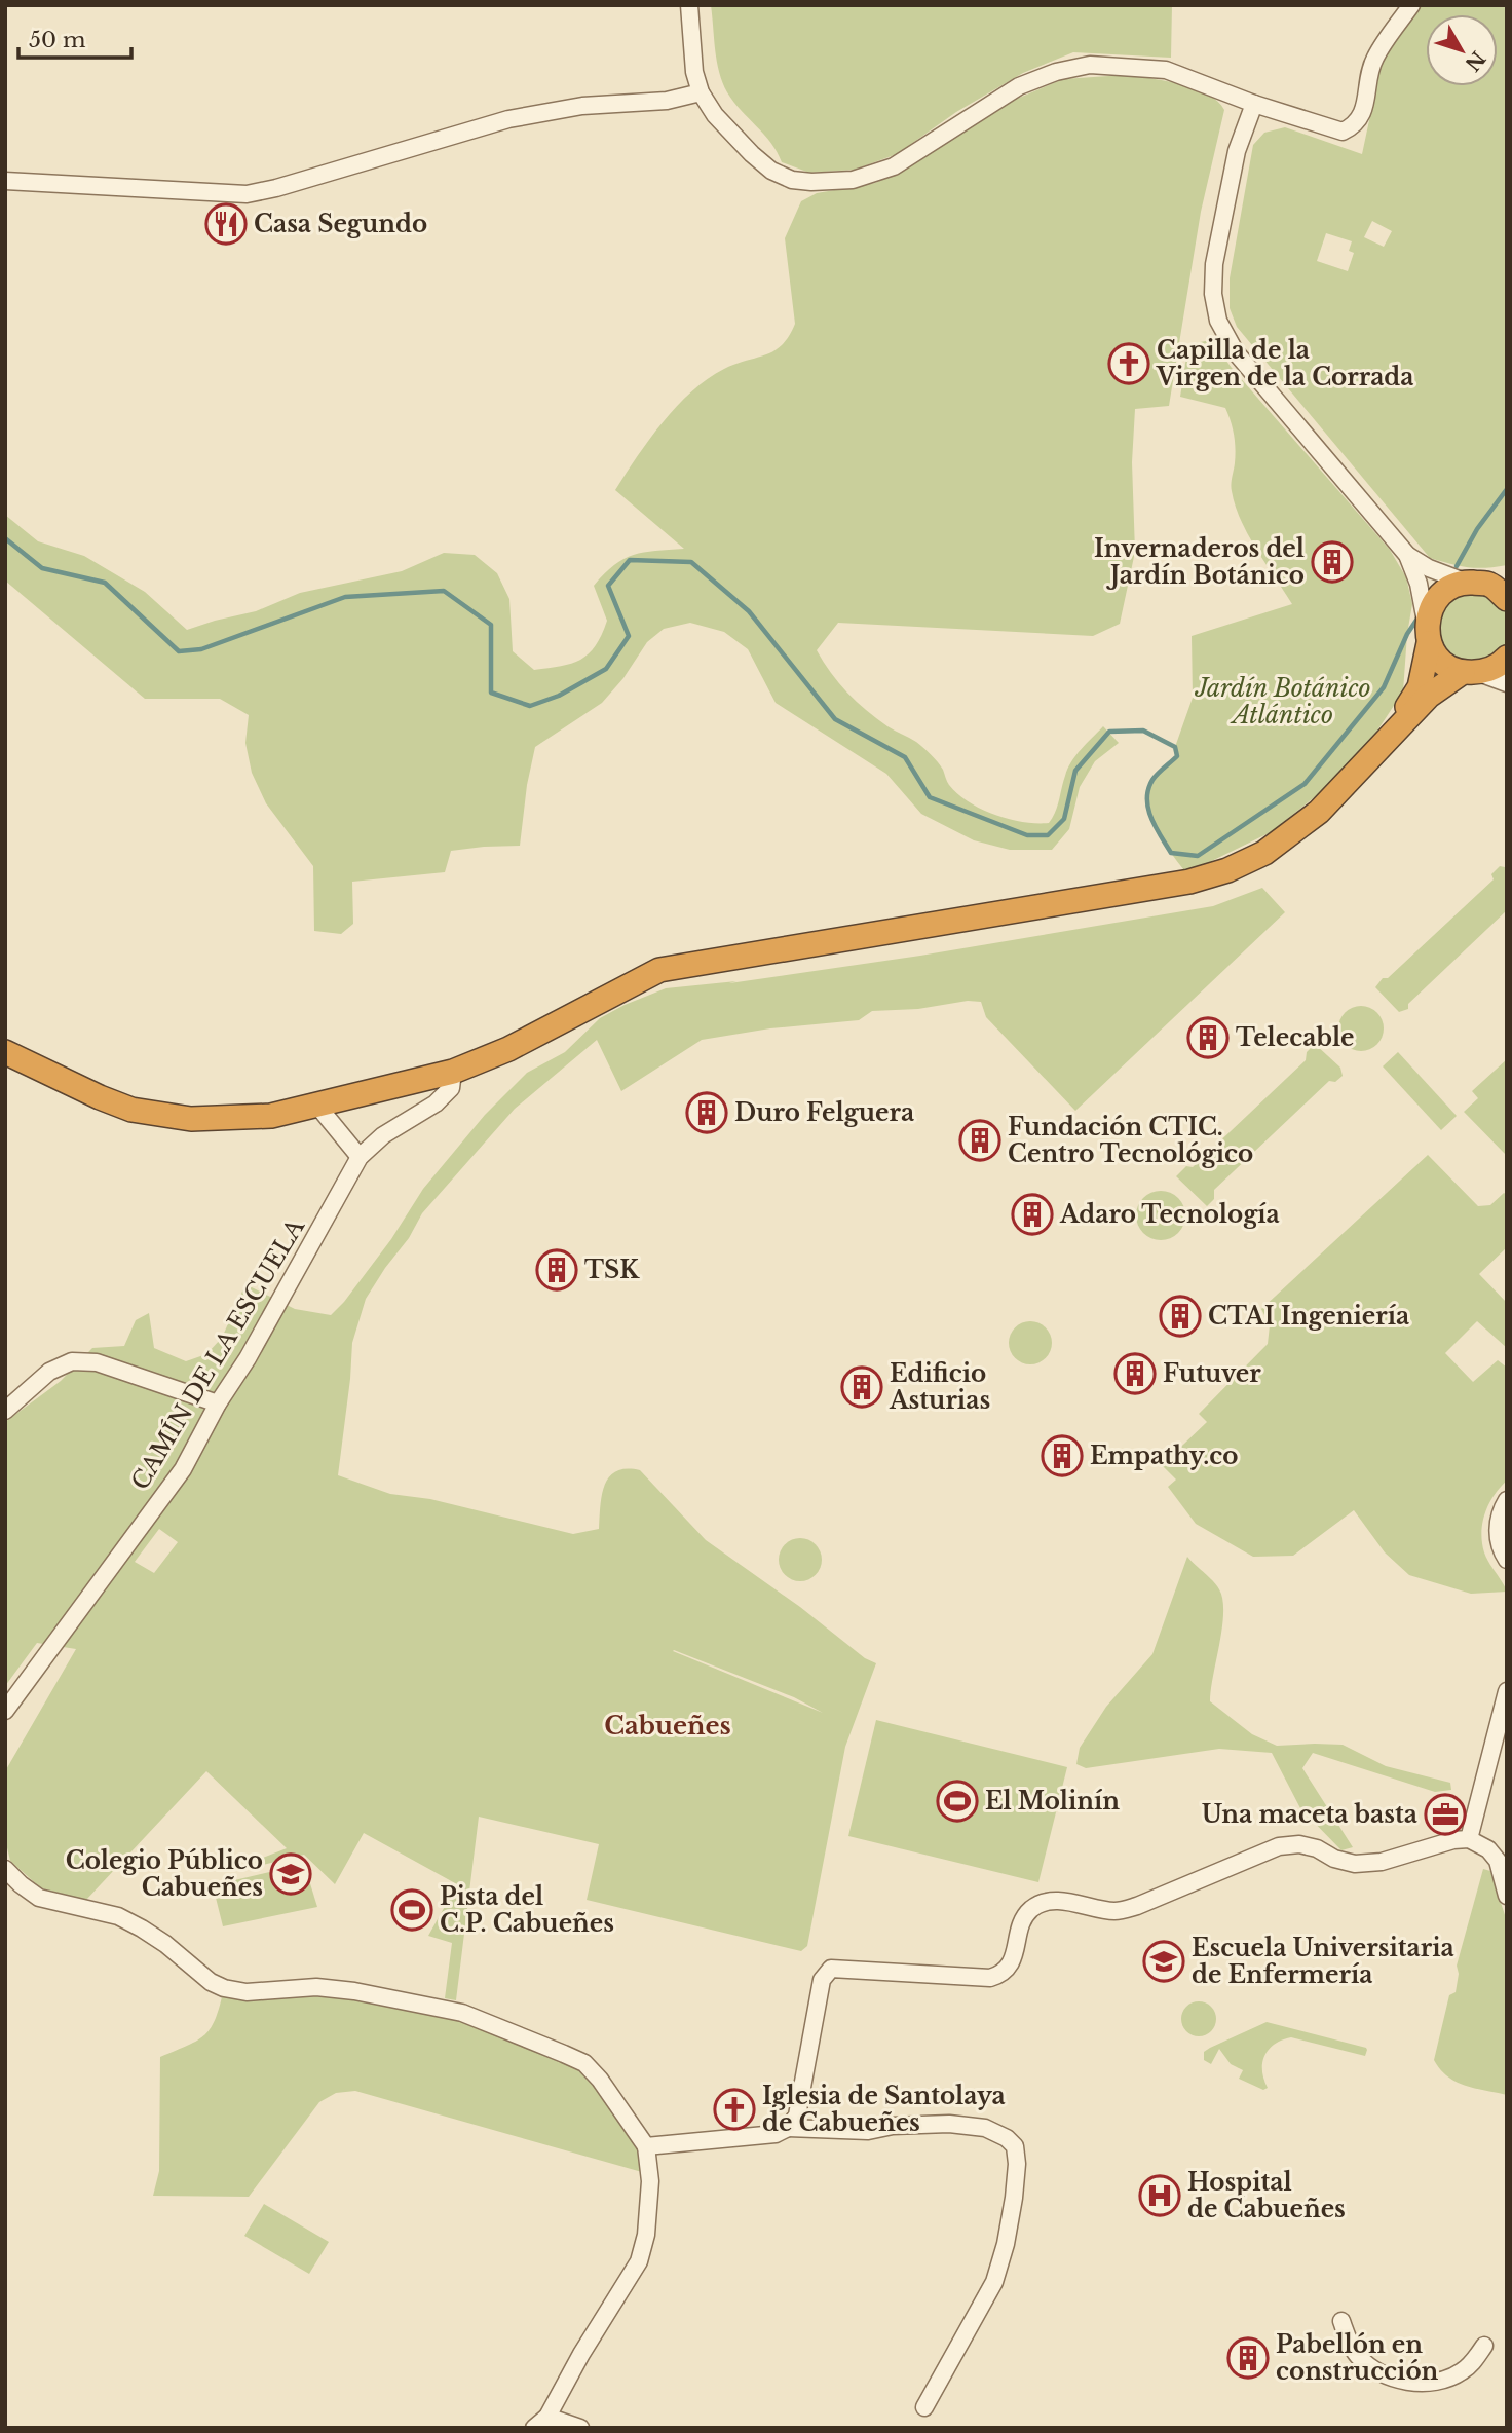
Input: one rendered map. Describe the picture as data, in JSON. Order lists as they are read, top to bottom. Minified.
{"streets":{"street":["CAMÍN DE LA ESCUELA"]},"districts":["Cabueñes"],"parks":["Jardín Botánico Atlántico"],"places":{"restaurant":["Casa Segundo"],"church":["Capilla de la Virgen de la Corrada","Iglesia de Santolaya de Cabueñes"],"building":["Invernaderos del Jardín Botánico","Telecable","Duro Felguera","Fundación CTIC. Centro Tecnológico","Adaro Tecnología","TSK","CTAI Ingeniería","Futuver","Edificio Asturias","Empathy.co","Pabellón en construcción"],"sports":["El Molinín","Pista del C.P. Cabueñes"],"office":["Una maceta basta"],"school or university":["Colegio Público Cabueñes","Escuela Universitaria de Enfermería"],"hospital":["Hospital de Cabueñes"]},"scale_bar":"50 m","north":"bottom right"}
